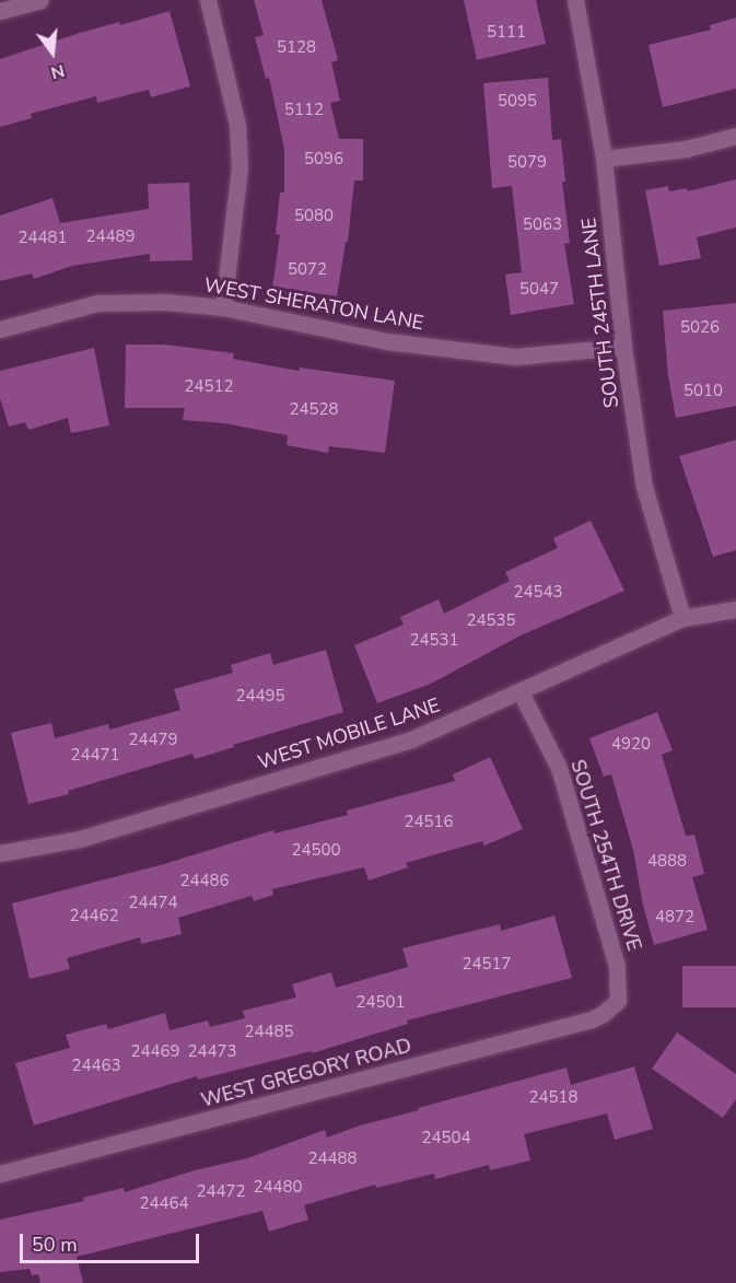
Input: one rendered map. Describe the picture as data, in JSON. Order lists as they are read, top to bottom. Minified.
{"streets":{"street":["WEST SHERATON LANE","SOUTH 245TH LANE","WEST MOBILE LANE","SOUTH 254TH DRIVE","WEST GREGORY ROAD"]},"crossings":[["WEST SHERATON LANE","SOUTH 245TH LANE"],["SOUTH 245TH LANE","WEST MOBILE LANE"],["WEST MOBILE LANE","SOUTH 254TH DRIVE"],["SOUTH 254TH DRIVE","WEST GREGORY ROAD"]],"house_numbers":["5111","5128","5095","5112","5096","5079","5080","5063","24489","24481","5072","5047","5026","24512","5010","24528","24543","24535","24531","24495","24479","4920","24471","24516","24500","4888","24486","24474","24462","4872","24517","24501","24485","24469","24473","24463","24518","24504","24488","24480","24472","24464"],"scale_bar":"50 m","north":"bottom"}
